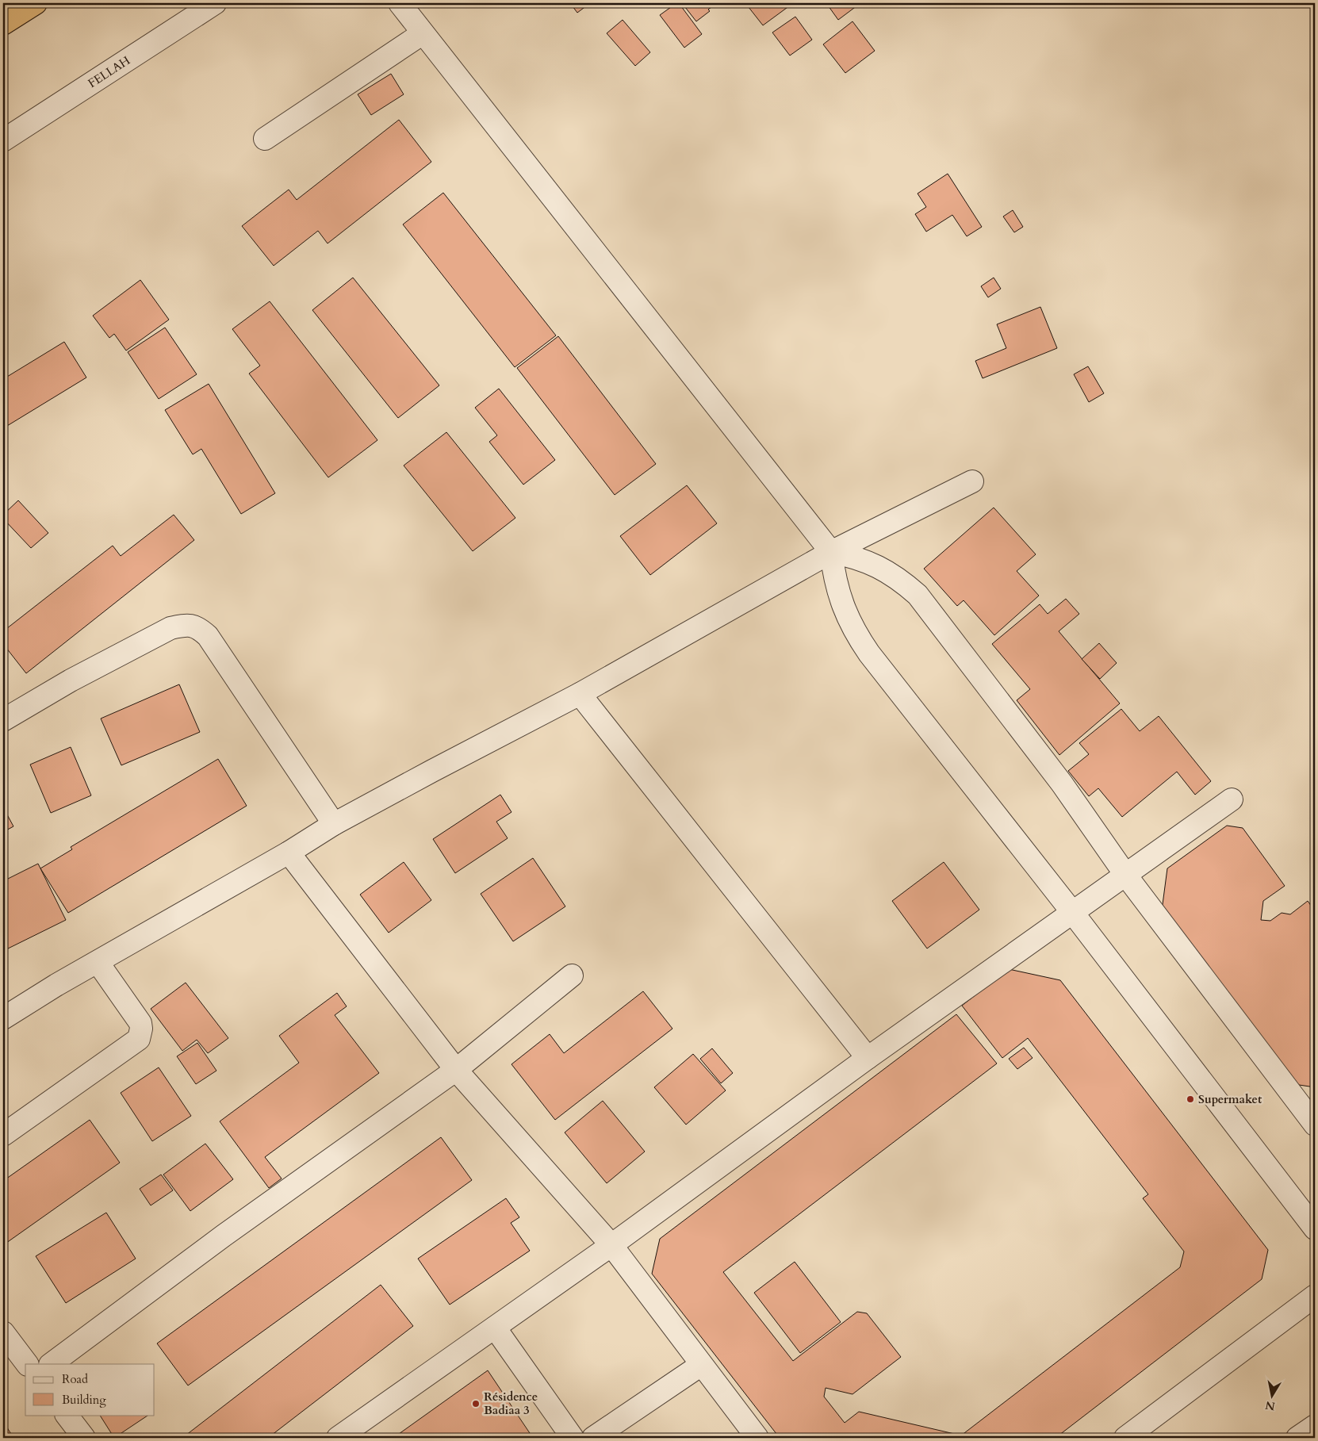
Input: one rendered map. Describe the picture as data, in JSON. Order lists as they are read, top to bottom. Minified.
{"streets":{"street":["FELLAH"]},"places":["Supermaket","Résidence Badiaa 3"],"legend":["Road","Building"],"north":"bottom"}
